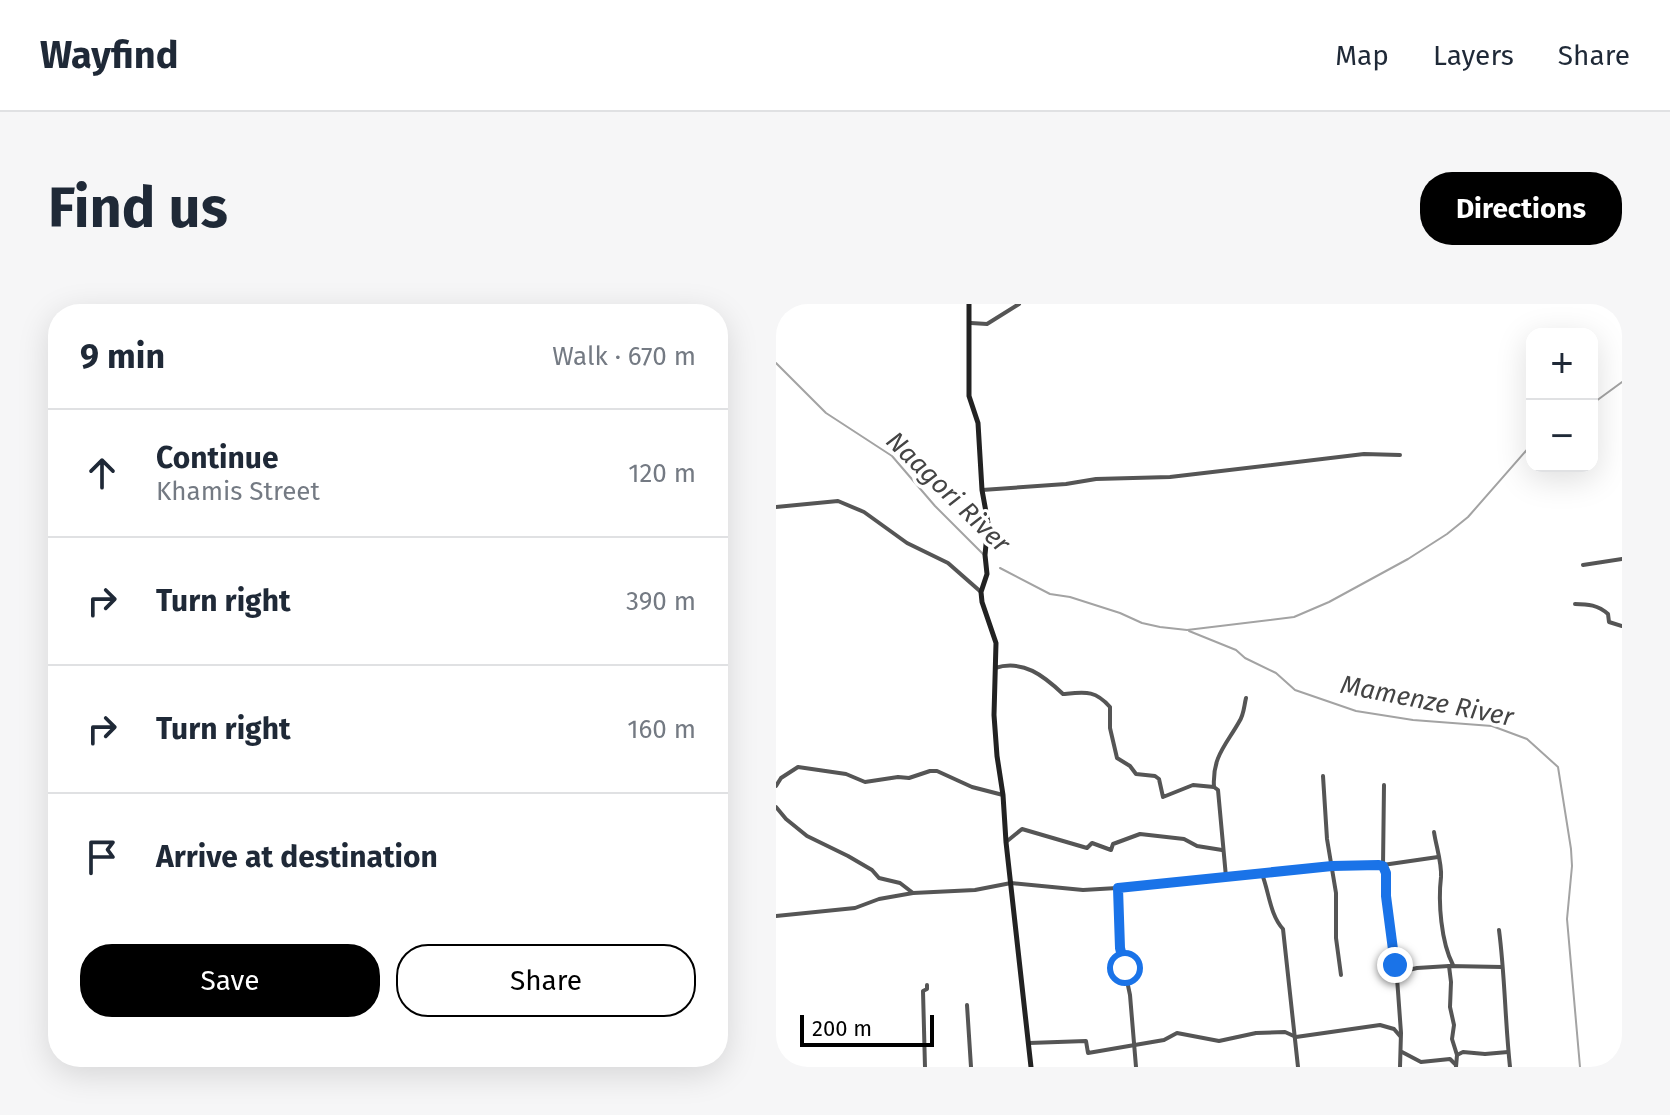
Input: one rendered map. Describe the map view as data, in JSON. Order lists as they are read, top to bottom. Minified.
{"water":["Naagori River","Mamenze River"],"scale_bar":"200 m","page":{"header":"Wayfind","nav":["Map","Layers","Share"],"buttons":["Directions",["Save","Share"]],"title":"Find us","heading":["9 min","Walk · 670 m"],"map_buttons":["+","−"],"list":[["Continue","Khamis Street","120 m"],["Turn right","390 m"],["Turn right","160 m"],"Arrive at destination"],"scale":"200 m"}}
